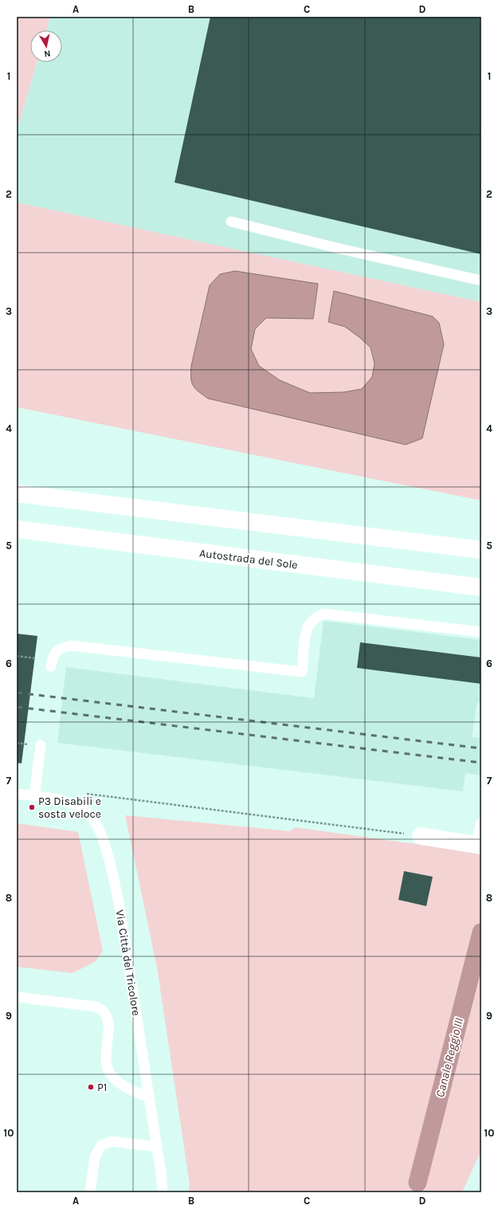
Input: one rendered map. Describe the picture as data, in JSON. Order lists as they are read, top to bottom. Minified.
{"streets":{"main road":["Autostrada del Sole"],"lane":["Via Città del Tricolore"]},"water":["Canale Reggio III"],"places":["P3 Disabili e sosta veloce","P1"],"north":"bottom","grid":{"columns":["A","B","C","D"],"rows":["1","2","3","4","5","6","7","8","9","10"]}}
